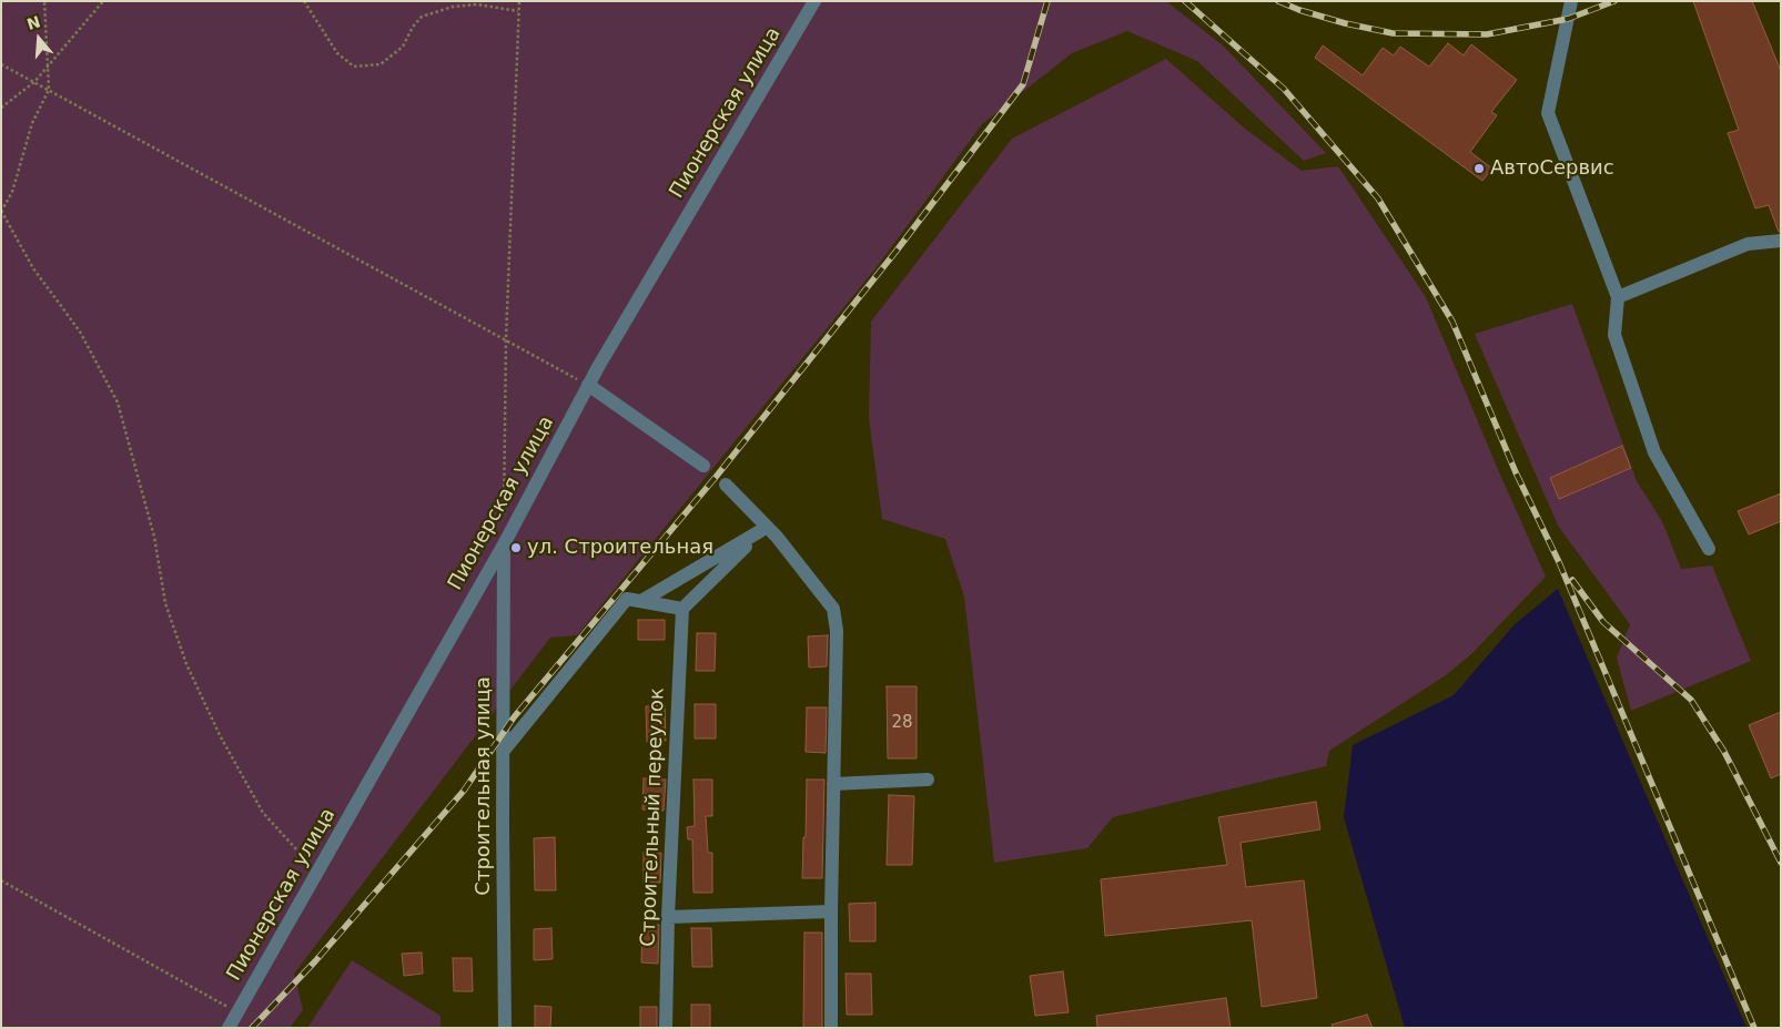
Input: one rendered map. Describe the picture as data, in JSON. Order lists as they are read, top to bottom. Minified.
{"streets":{"street":["Пионерская улица","Строительная улица","Строительный переулок"]},"crossings":[["Пионерская улица","Строительная улица"]],"places":["АвтоСервис","ул. Строительная"],"house_numbers":["28"],"north":"top"}
